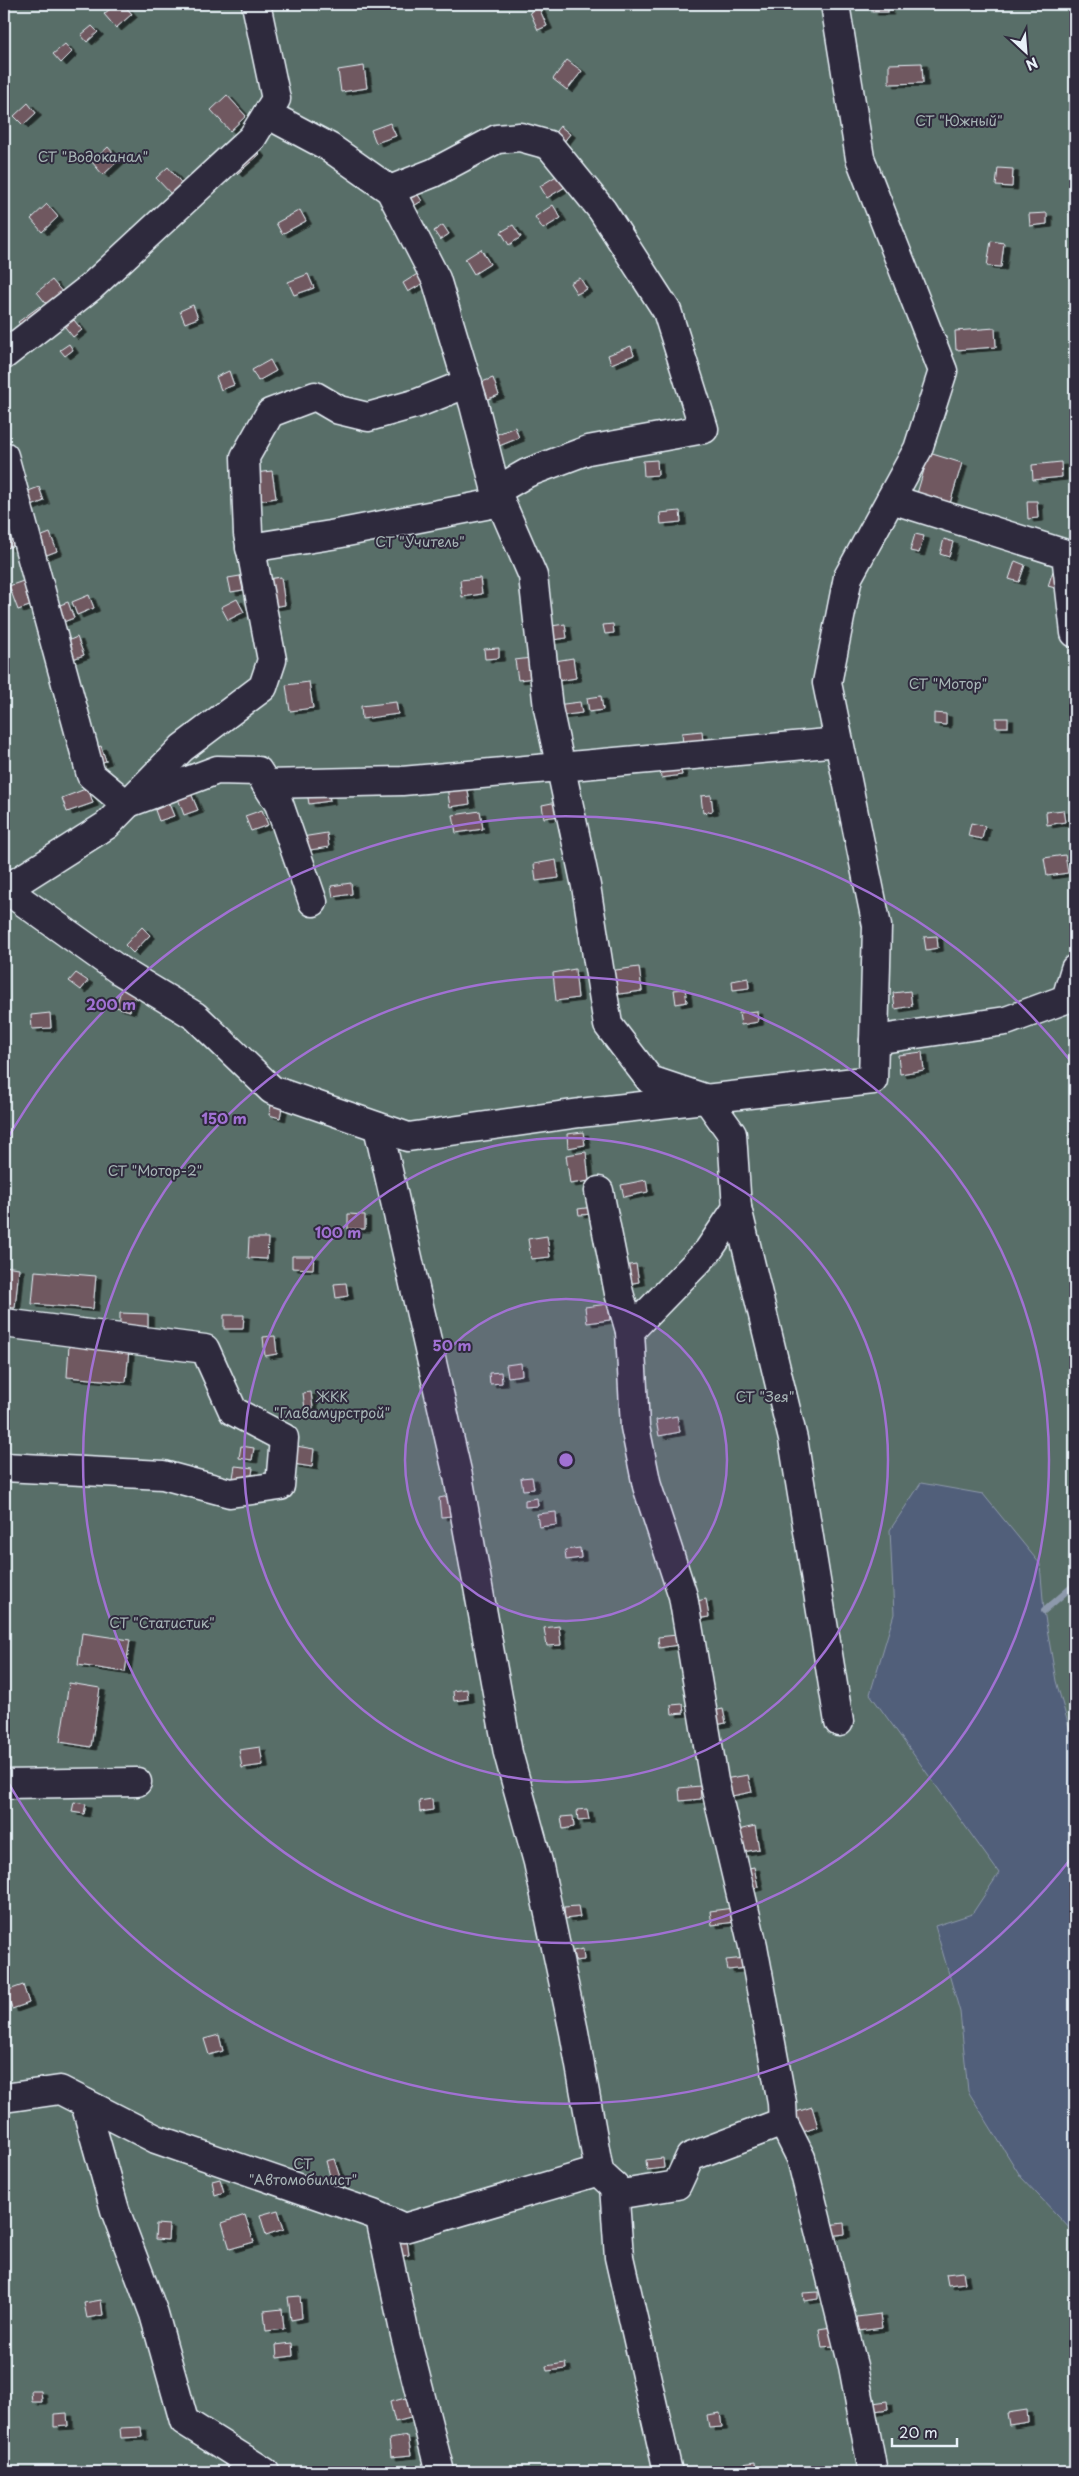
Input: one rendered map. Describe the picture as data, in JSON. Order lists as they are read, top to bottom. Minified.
{"parks":["СТ \"Южный\"","СТ \"Водоканал\"","СТ \"Учитель\"","СТ \"Мотор\"","СТ \"Мотор-2\"","ЖКК \"Главамурстрой\"","СТ \"Зея\"","СТ \"Статистик\"","СТ \"Автомобилист\""],"scale_bar":"20 m","north":"bottom right","rings":["200 m","150 m","100 m","50 m"]}
